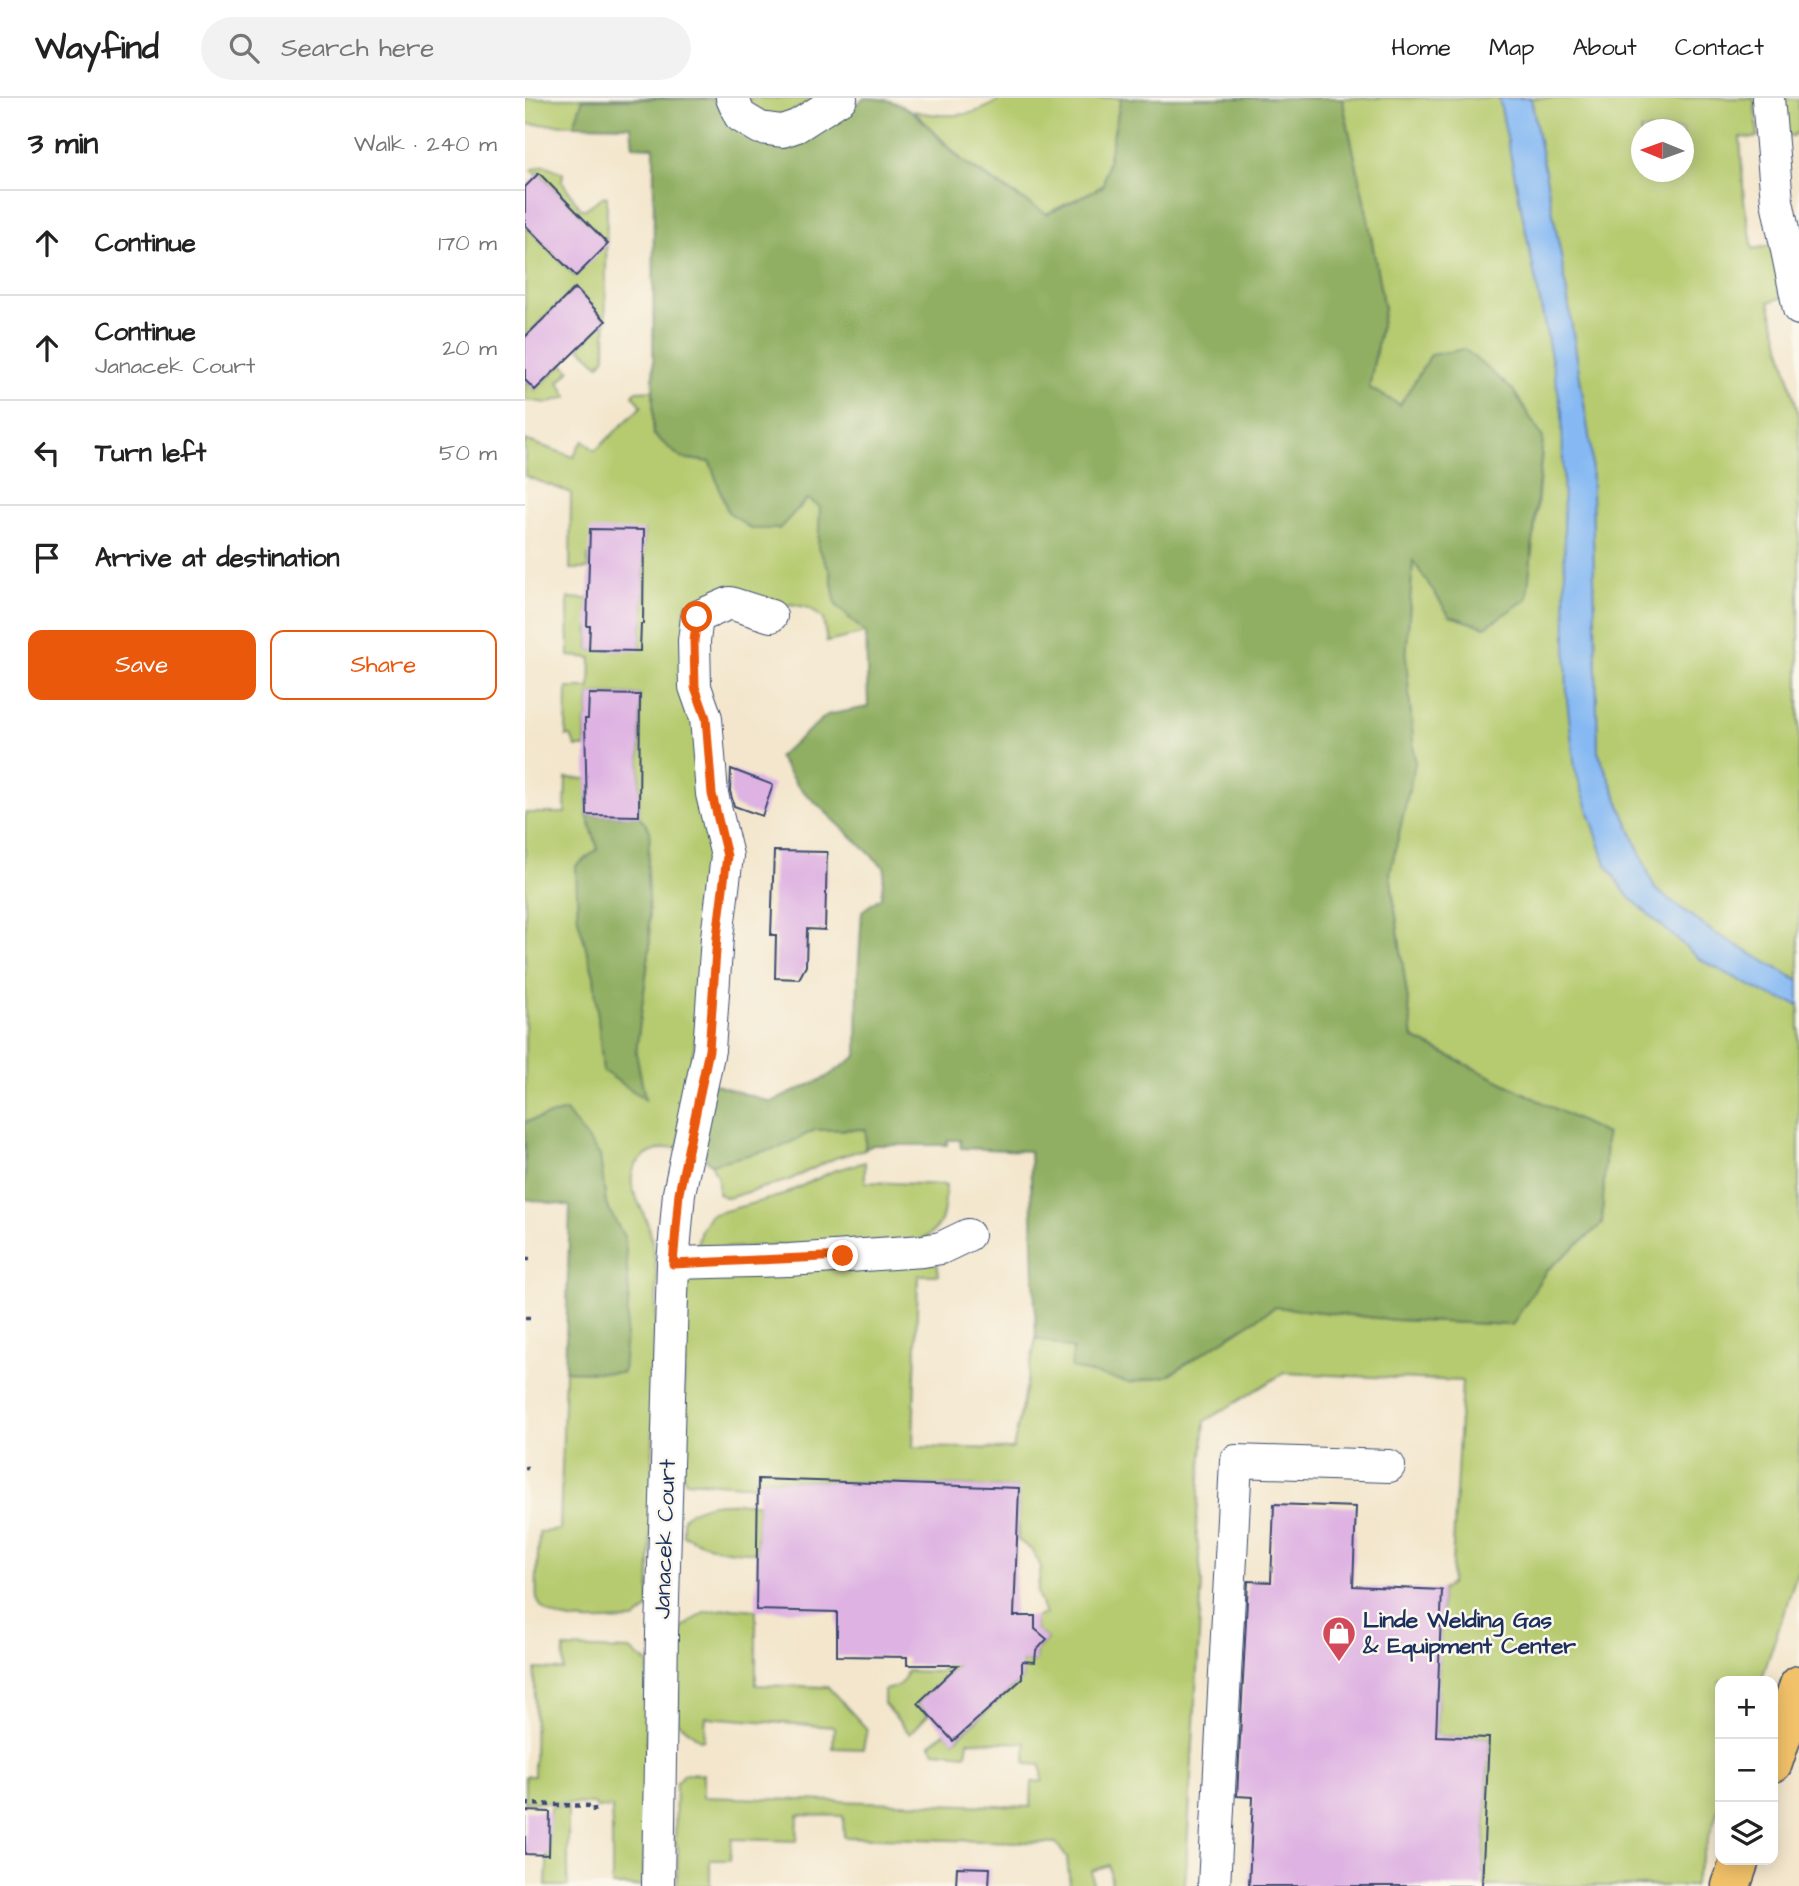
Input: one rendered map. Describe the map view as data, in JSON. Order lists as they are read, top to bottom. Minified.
{"streets":{"street":["Janacek Court"]},"places":{"shop":["Linde Welding Gas & Equipment Center"]},"north":"left","page":{"header":"Wayfind","search":"Search here","nav":["Home","Map","About","Contact"],"heading":["3 min","Walk · 240 m"],"list":[["Continue","170 m"],["Continue","Janacek Court","20 m"],["Turn left","50 m"],"Arrive at destination"],"buttons":["Save","Share"],"map_buttons":["+","−"]}}
